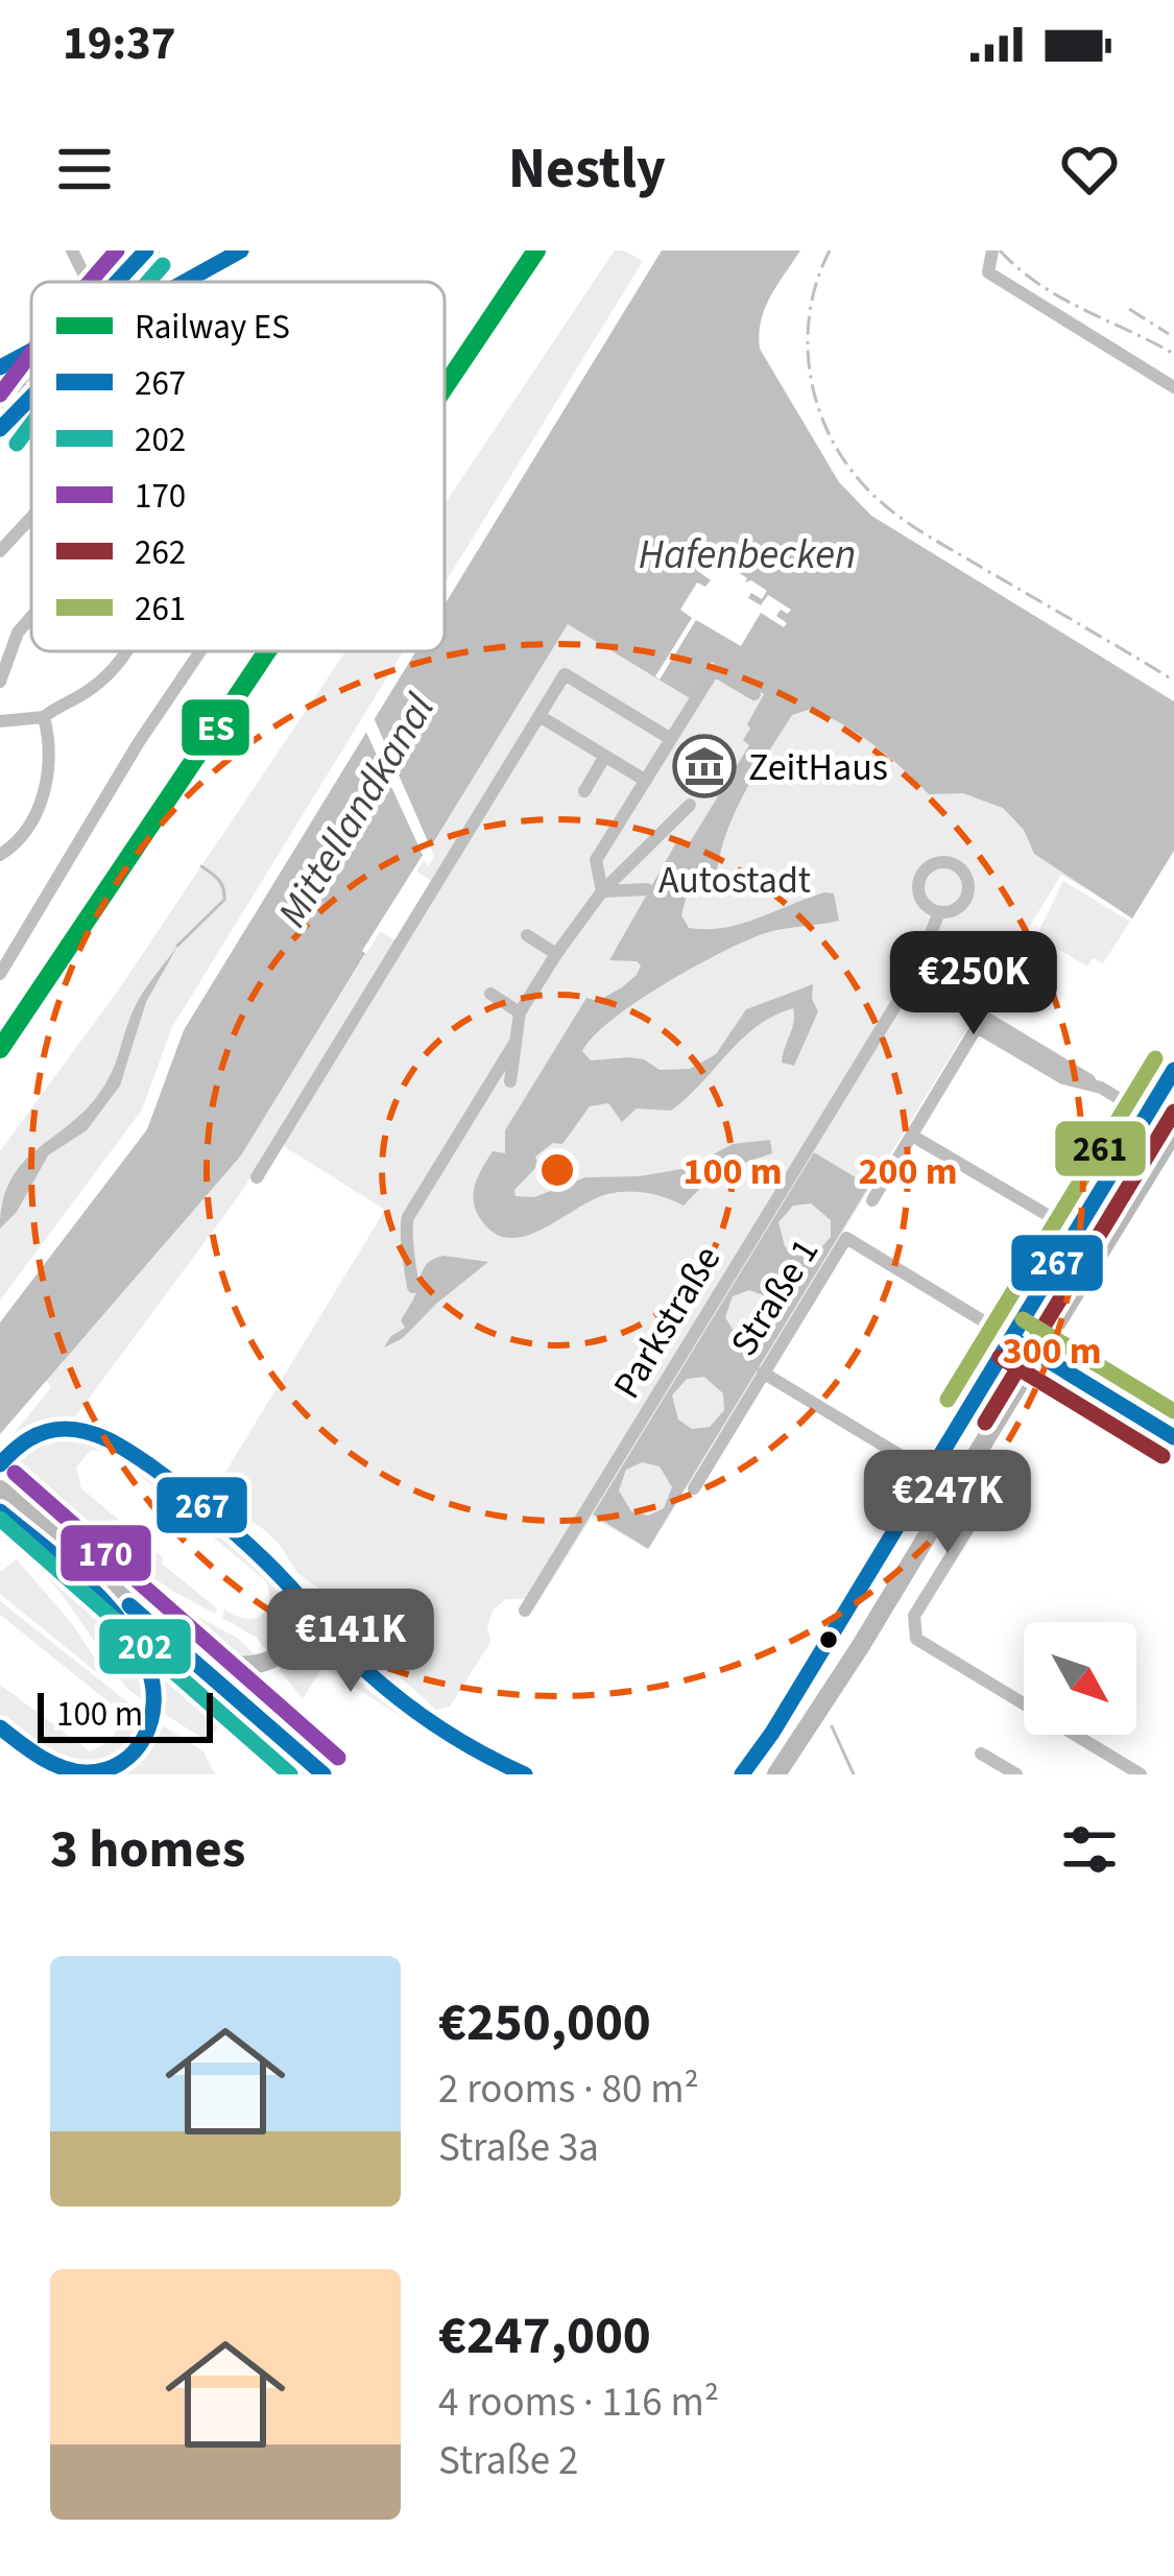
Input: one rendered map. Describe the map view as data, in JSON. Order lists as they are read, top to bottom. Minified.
{"streets":{"street":["Straße 1","Parkstraße"]},"water":["Hafenbecken","Mittellandkanal"],"parks":["Autostadt"],"places":{"museum":["ZeitHaus"]},"lines":["rail line ES","transit line 267","transit line 170","transit line 202","transit line 261","transit line 262"],"legend":["Railway ES","267","202","170","262","261"],"scale_bar":"100 m","north":"bottom right","page":{"status":"19:37","header":"Nestly","price":["€250K","€247K","€141K"],"scale":"100 m","heading":"3 homes","list":[{"name":"€250,000","note":"2 rooms · 80 m² · Straße 3a"},{"name":"€247,000","note":"4 rooms · 116 m² · Straße 2"}]},"rings":["100 m","200 m","300 m"]}
